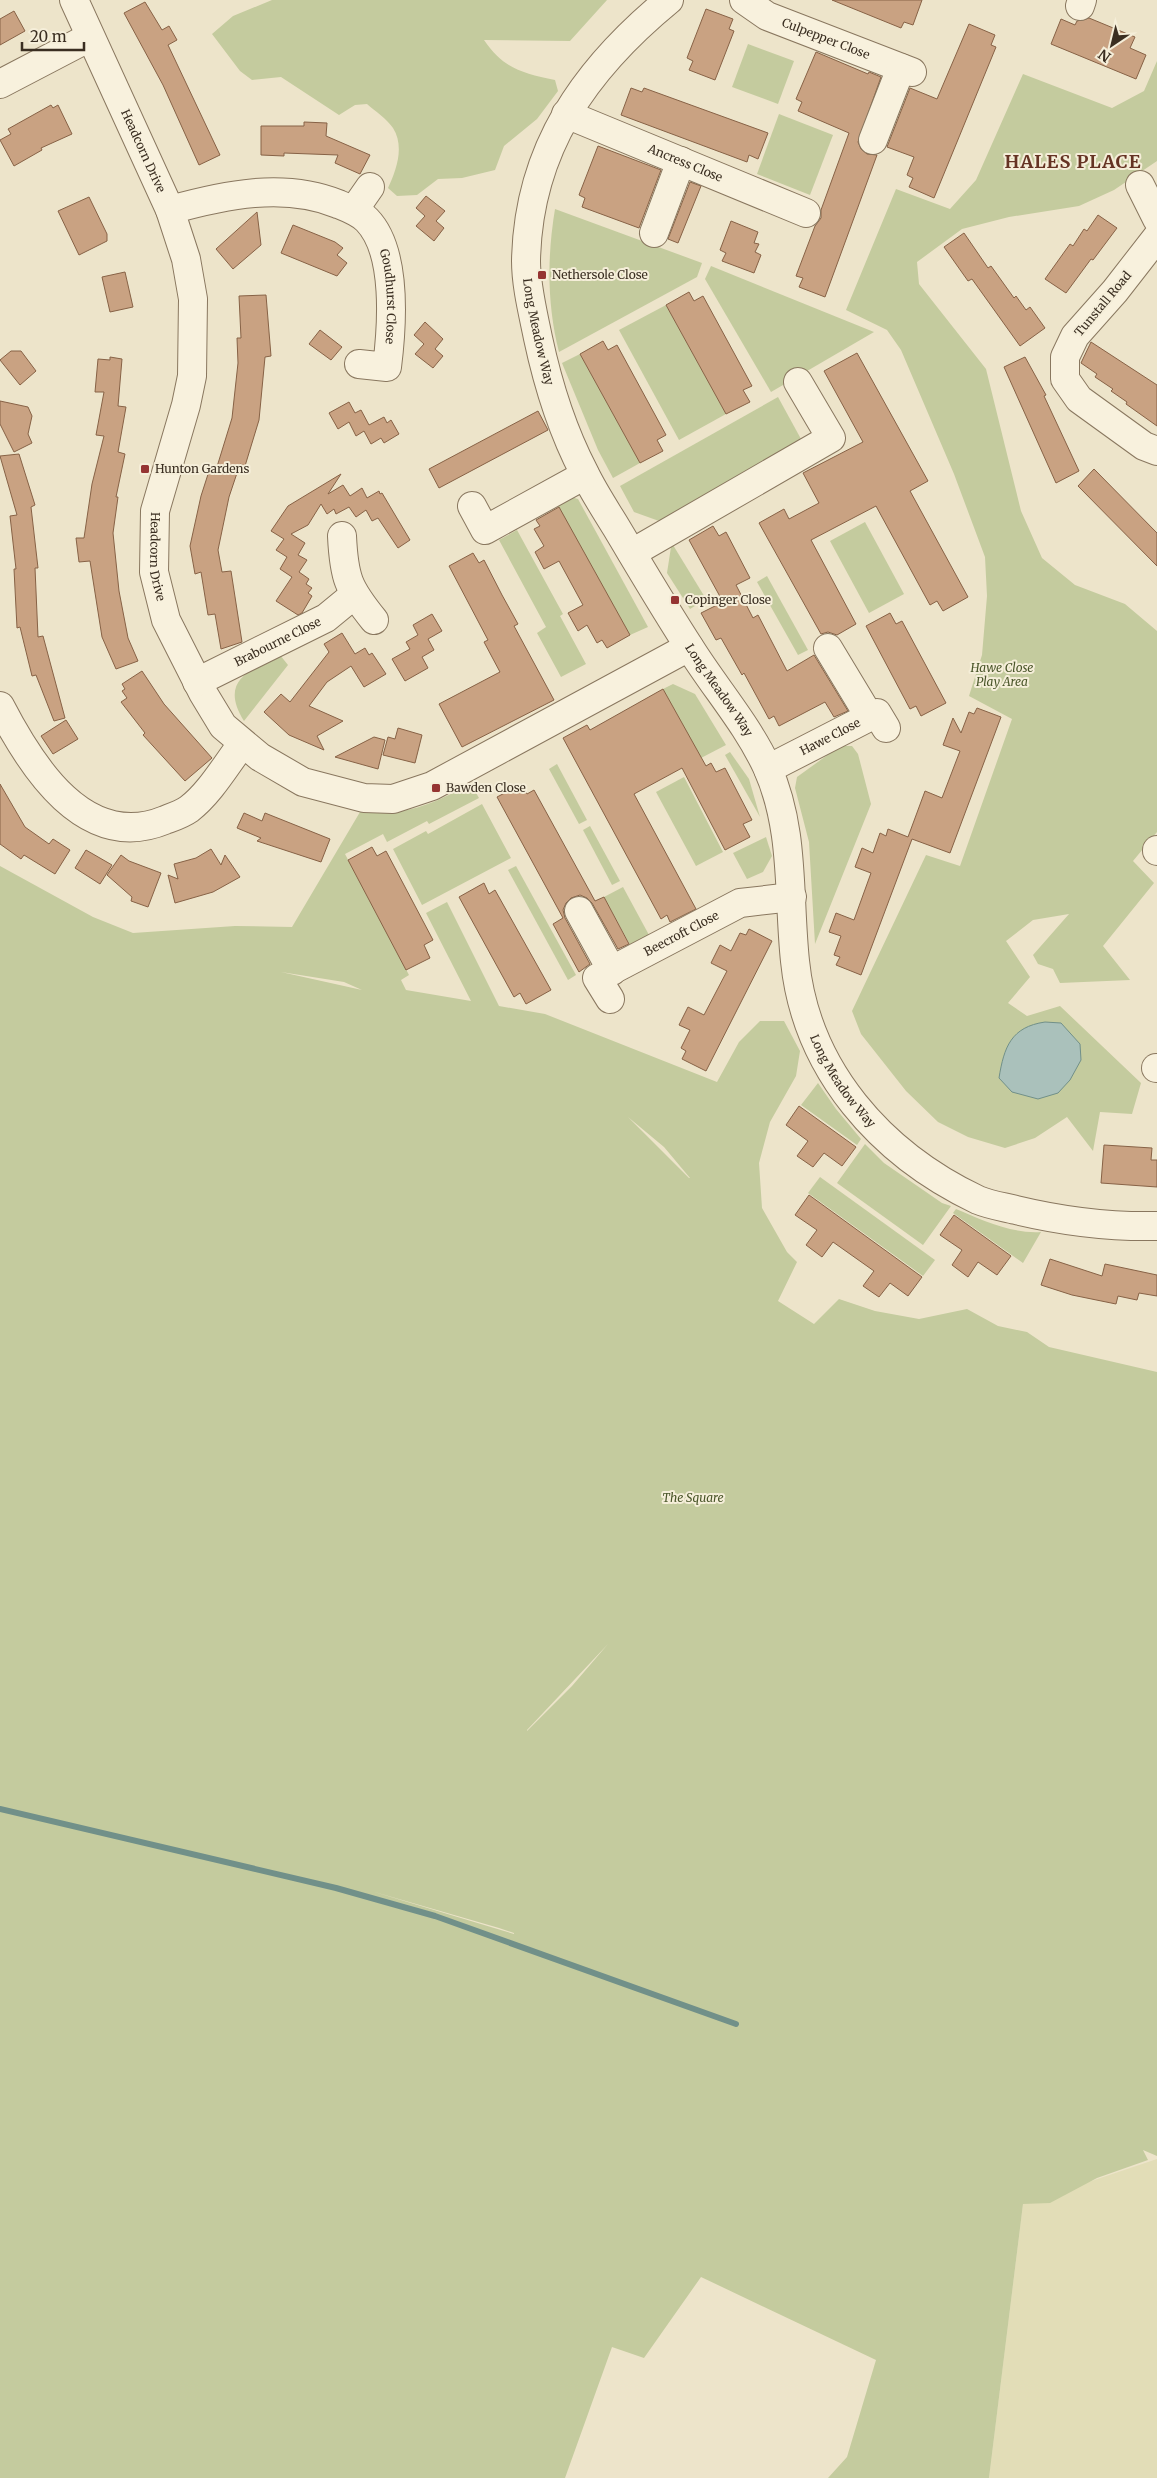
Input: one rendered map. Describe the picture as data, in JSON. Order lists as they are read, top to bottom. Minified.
{"streets":{"street":["Culpepper Close","Headcorn Drive","Ancress Close","Goudhurst Close","Tunstall Road","Long Meadow Way","Brabourne Close","Hawe Close","Beecroft Close"]},"crossings":[["Headcorn Drive","Goudhurst Close"],["Headcorn Drive","Long Meadow Way"],["Headcorn Drive","Brabourne Close"],["Ancress Close","Long Meadow Way"],["Long Meadow Way","Hawe Close"],["Long Meadow Way","Beecroft Close"]],"districts":["HALES PLACE"],"parks":["Hawe Close Play Area","The Square"],"places":{"transit":["Nethersole Close","Hunton Gardens","Copinger Close","Bawden Close"]},"scale_bar":"20 m","north":"bottom left"}
